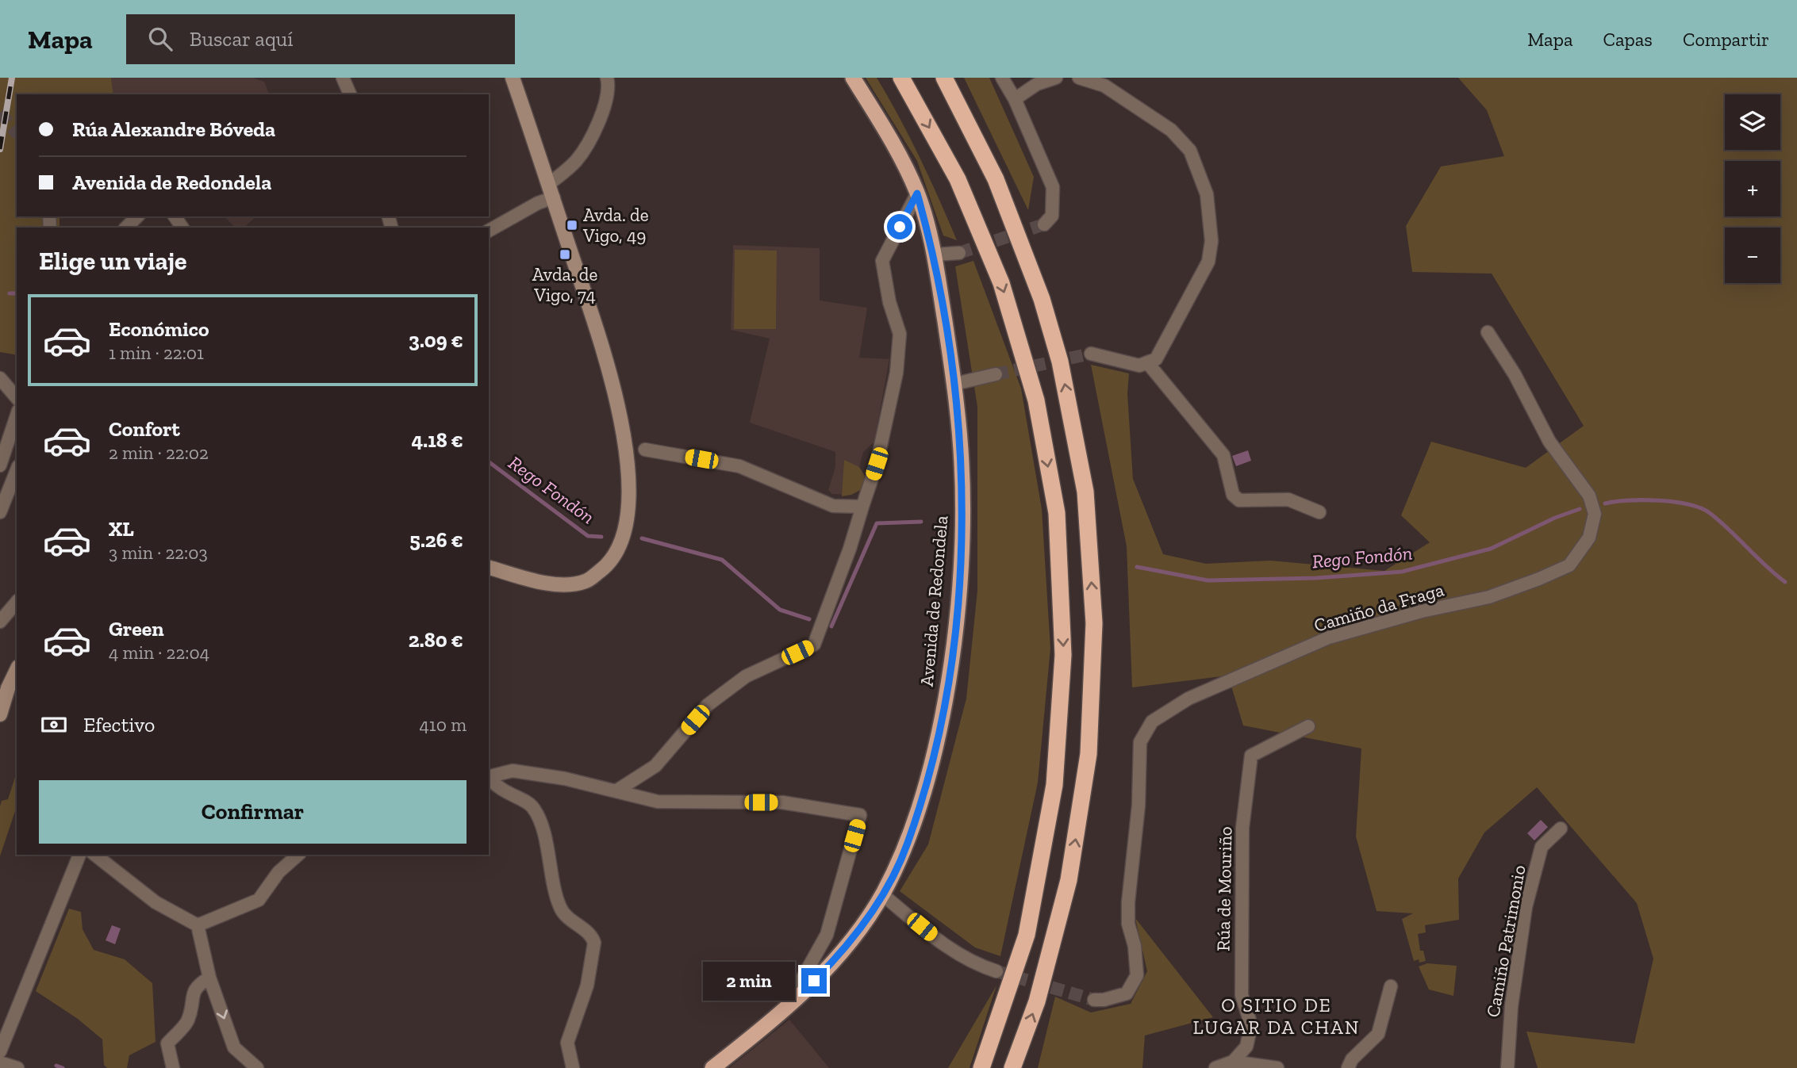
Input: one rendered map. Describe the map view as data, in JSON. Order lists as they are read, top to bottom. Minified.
{"streets":{"highway":["Avenida de Redondela"],"street":["Camiño da Fraga","Rúa de Mouriño","Camiño Patrimonio"]},"districts":["O SITIO DE LUGAR DA CHAN"],"water":["Rego Fondón"],"places":{"transit":["Avda. de Vigo, 49","Avda. de Vigo, 74"]},"page":{"header":"Mapa","search":"Buscar aquí","nav":["Mapa","Capas","Compartir"],"map_buttons":["+","−"],"banner":["Rúa Alexandre Bóveda","Avenida de Redondela"],"heading":"Elige un viaje","list":[{"name":"Económico","note":"1 min · 22:01","value":"3.09 €"},{"name":"Confort","note":"2 min · 22:02","value":"4.18 €"},{"name":"XL","note":"3 min · 22:03","value":"5.26 €"},{"name":"Green","note":"4 min · 22:04","value":"2.80 €"}],"pay":["Efectivo","410 m"],"buttons":"Confirmar","bubble":"2 min"}}
